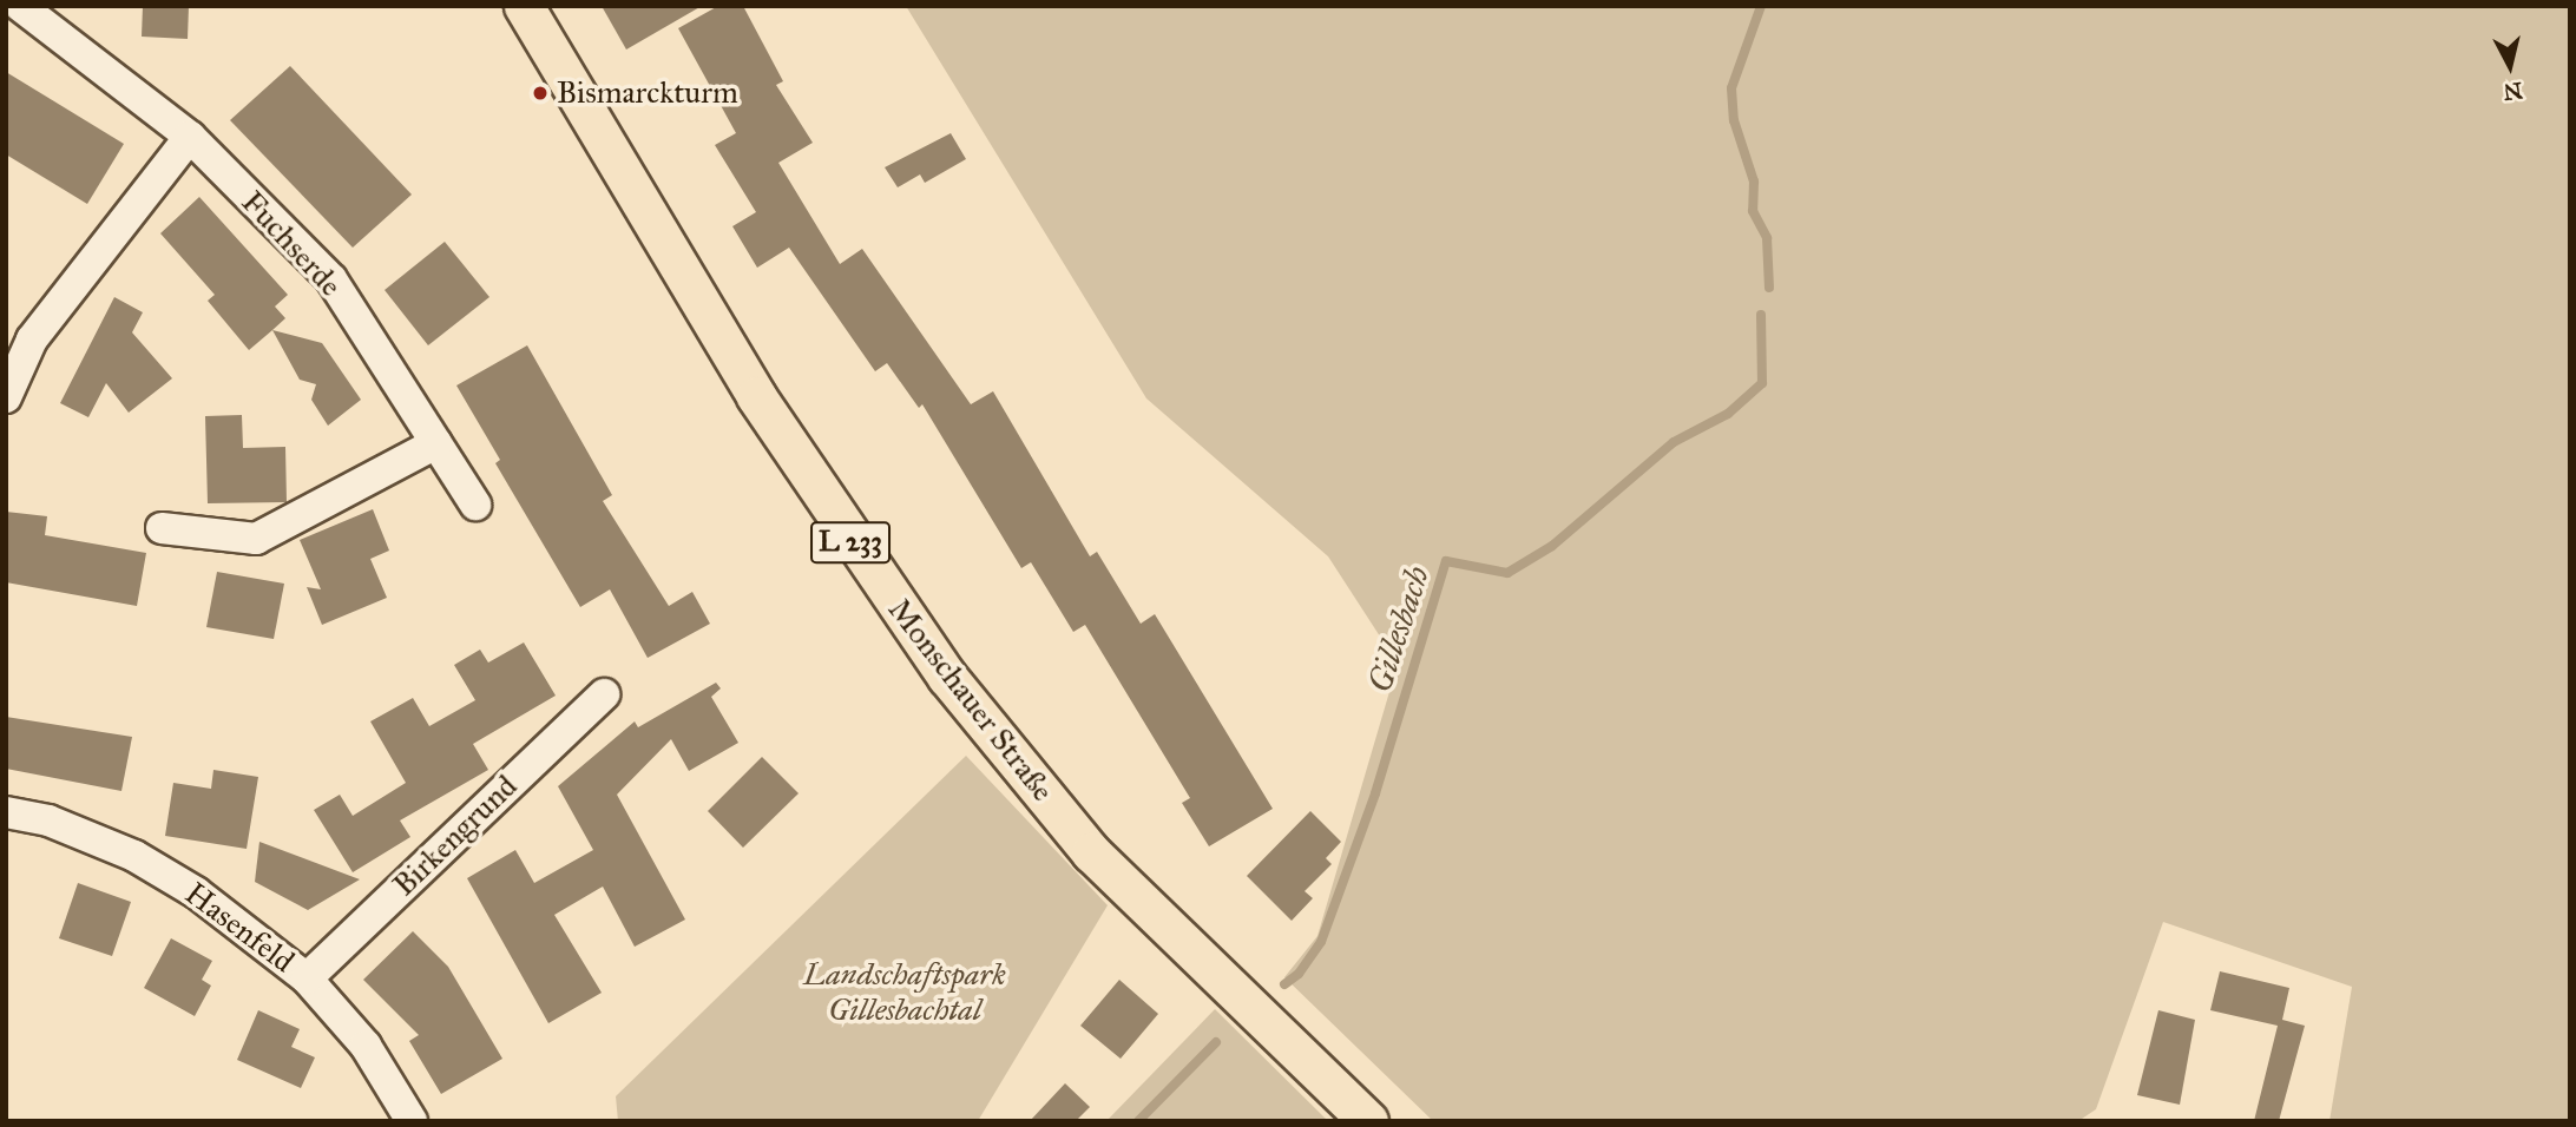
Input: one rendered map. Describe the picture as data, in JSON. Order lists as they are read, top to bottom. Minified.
{"streets":{"main road":["L 233","Monschauer Straße"],"street":["Fuchserde","Birkengrund","Hasenfeld"]},"crossings":[["Birkengrund","Hasenfeld"]],"water":["Gillesbach"],"parks":["Landschaftspark Gillesbachtal"],"places":["Bismarckturm"],"north":"bottom"}
